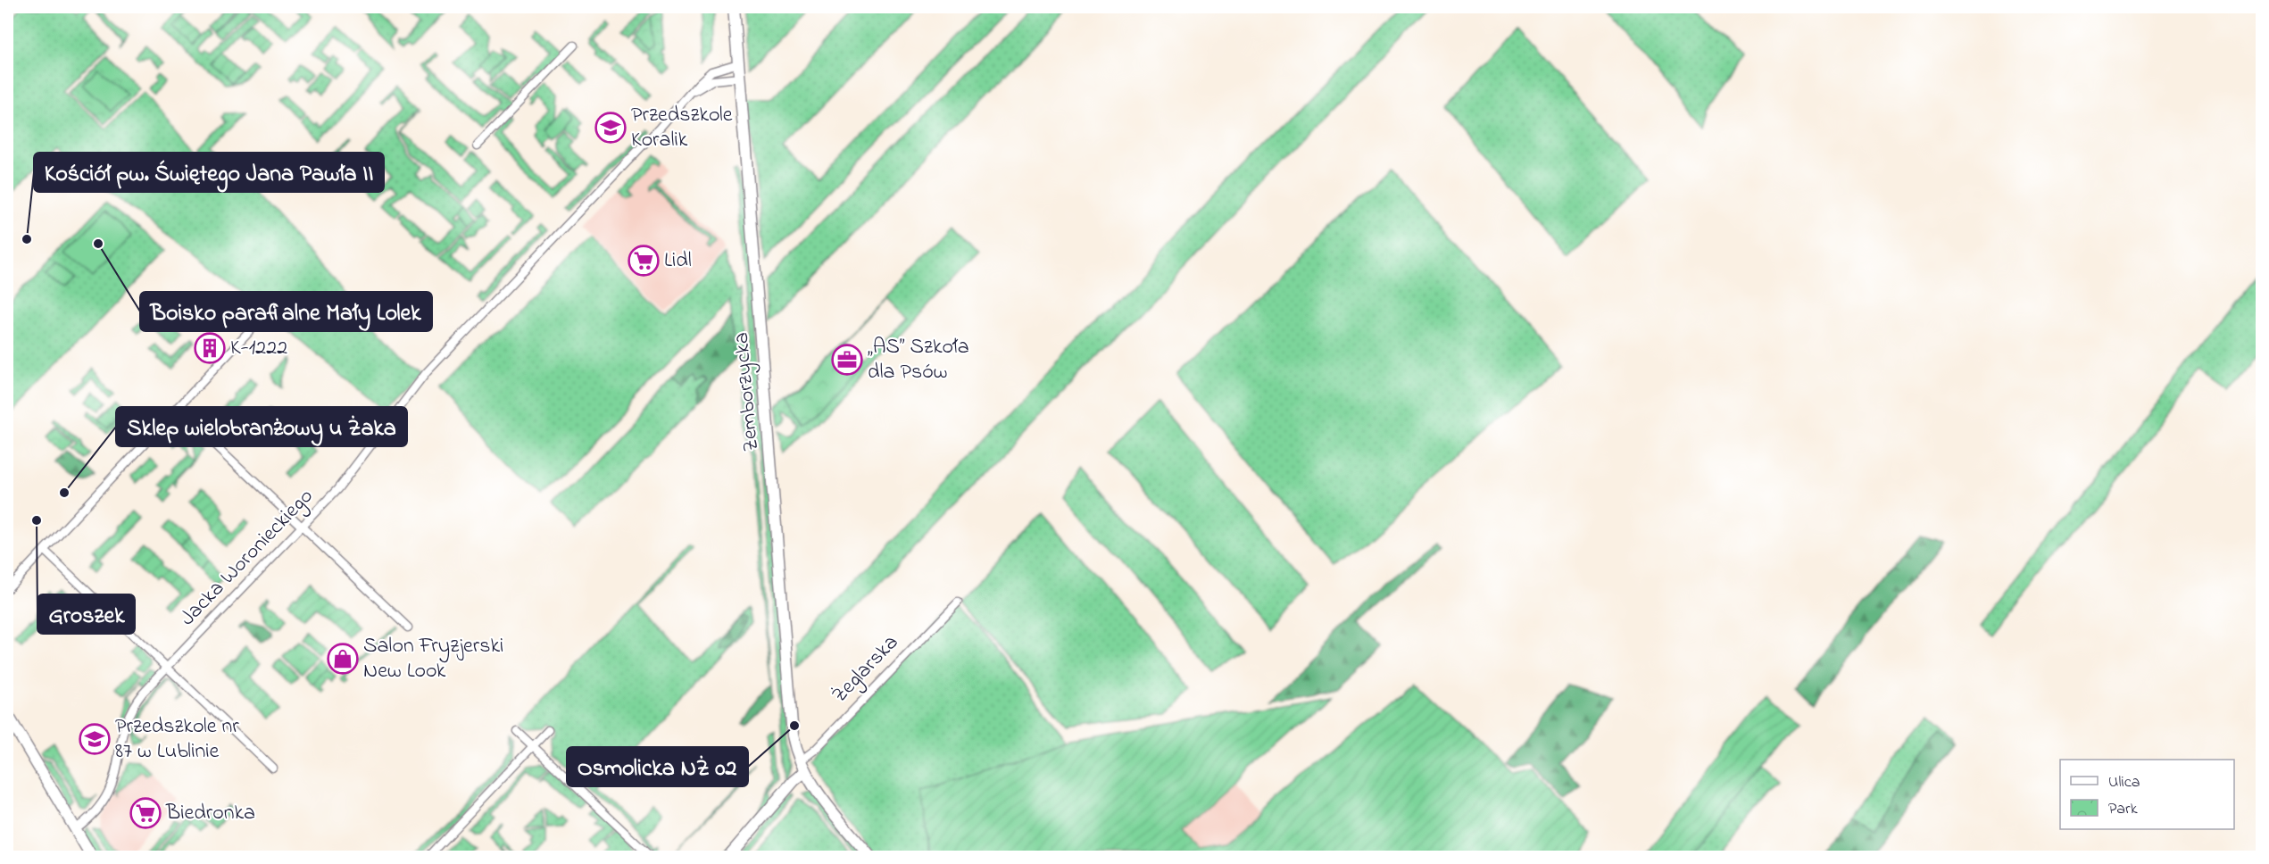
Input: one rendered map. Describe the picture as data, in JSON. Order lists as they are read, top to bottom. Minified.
{"streets":{"street":["Zemborzycka","Jacka Woronieckiego","Żeglarska"]},"crossings":[["Zemborzycka","Żeglarska"]],"places":{"school or university":["Przedszkole Koralik","Przedszkole nr 87 w Lublinie"],"other":["Kościół pw. Świętego Jana Pawła II","Boisko parafialne Mały Lolek","Sklep wielobranżowy u Żaka","Groszek","Osmolicka NŻ 02"],"supermarket":["Lidl","Biedronka"],"building":["K-1222"],"office":["„AS” Szkoła dla Psów"],"shop":["Salon Fryzjerski New Look"]},"legend":["Ulica","Park"]}
